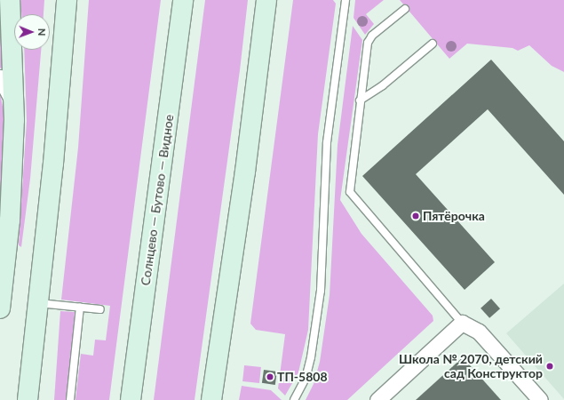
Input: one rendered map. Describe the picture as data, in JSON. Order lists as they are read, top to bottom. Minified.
{"streets":{"main road":["Солнцево — Бутово — Видное"]},"places":["Пятёрочка","Школа № 2070, детский сад Конструктор","ТП-5808"],"north":"right"}
